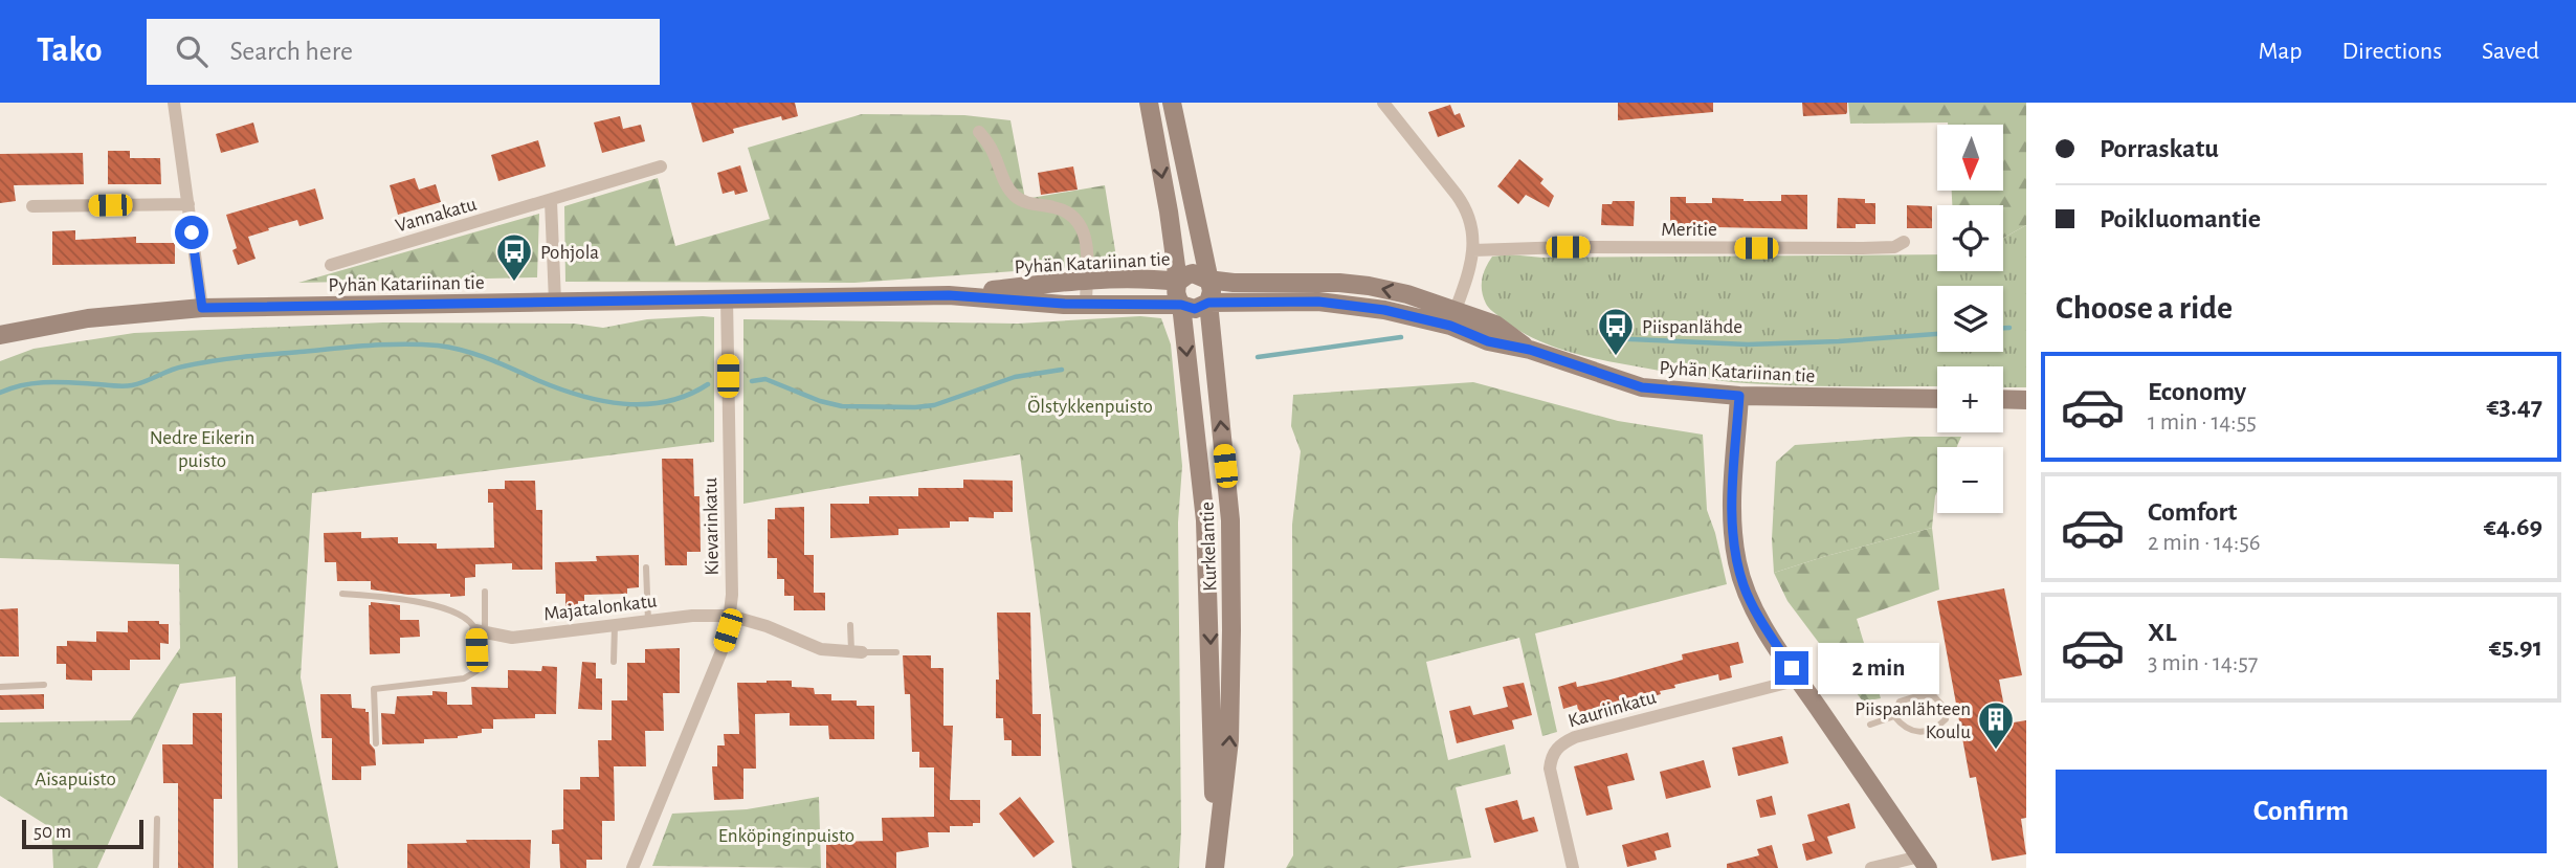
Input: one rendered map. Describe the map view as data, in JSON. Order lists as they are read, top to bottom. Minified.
{"streets":{"street":["Vannakatu","Meritie","Pyhän Katariinan tie","Kievarinkatu","Kurkelantie","Majatalonkatu","Kauriinkatu"]},"crossings":[["Pyhän Katariinan tie","Kievarinkatu"],["Pyhän Katariinan tie","Kurkelantie"],["Kievarinkatu","Majatalonkatu"]],"parks":["Ölstykkenpuisto","Nedre Eikerin puisto","Aisapuisto","Enköpinginpuisto"],"places":{"bus stop":["Pohjola","Piispanlähde"],"building":["Piispanlähteen Koulu"]},"scale_bar":"50 m","north":"bottom","page":{"header":"Tako","search":"Search here","nav":["Map","Directions","Saved"],"banner":["Porraskatu","Poikluomantie"],"map_buttons":["+","−"],"heading":"Choose a ride","list":[{"name":"Economy","note":"1 min · 14:55","value":"€3.47"},{"name":"Comfort","note":"2 min · 14:56","value":"€4.69"},{"name":"XL","note":"3 min · 14:57","value":"€5.91"}],"bubble":"2 min","buttons":"Confirm","scale":"50 m"}}
